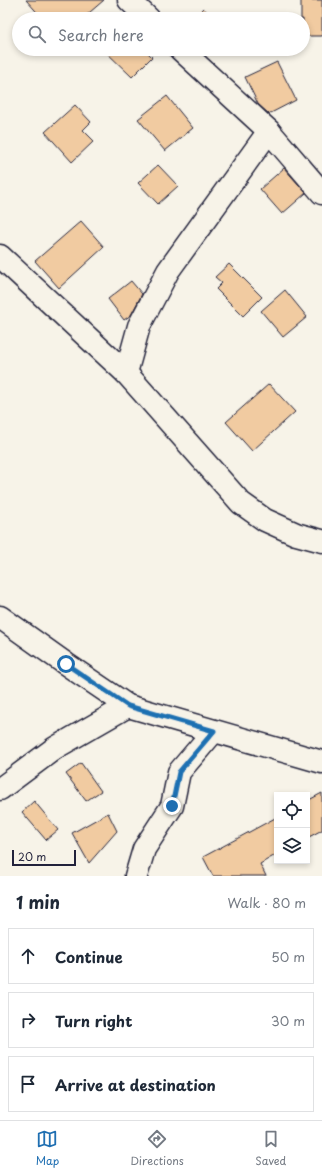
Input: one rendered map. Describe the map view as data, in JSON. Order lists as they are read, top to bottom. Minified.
{"scale_bar":"20 m","page":{"search":"Search here","scale":"20 m","heading":["1 min","Walk · 80 m"],"list":[["Continue","50 m"],["Turn right","30 m"],"Arrive at destination"],"nav":["Map","Directions","Saved"]}}
